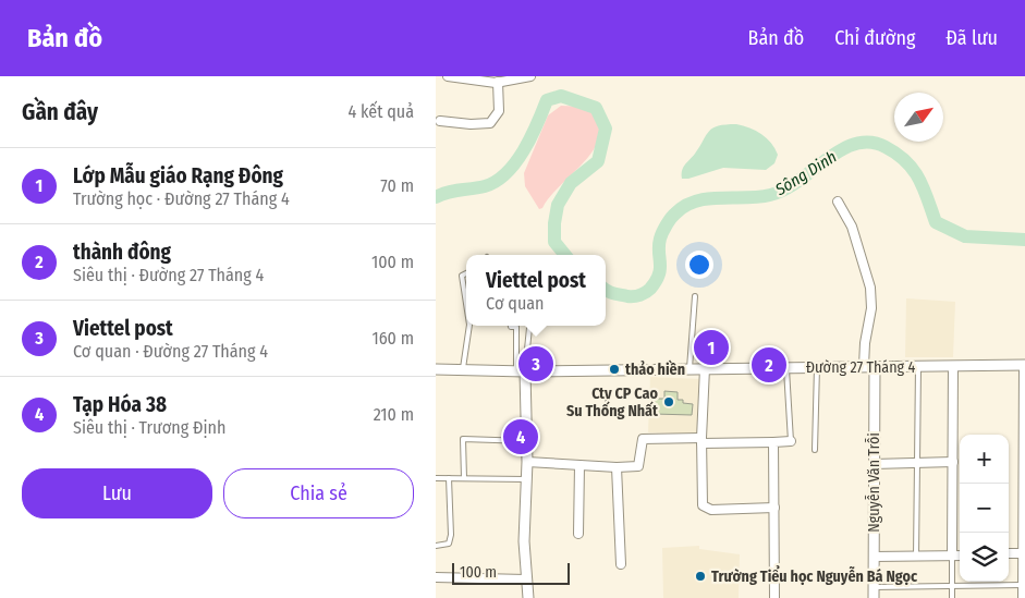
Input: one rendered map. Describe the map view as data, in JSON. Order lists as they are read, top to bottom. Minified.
{"streets":{"street":["Đường 27 Tháng 4","Nguyễn Văn Trỗi"]},"crossings":[["Đường 27 Tháng 4","Nguyễn Văn Trỗi"]],"water":["Sông Dinh"],"places":["thảo hiền","Cty CP Cao Su Thống Nhất","Trường Tiểu học Nguyễn Bá Ngọc"],"scale_bar":"100 m","north":"top right","page":{"header":"Bản đồ","nav":["Bản đồ","Chỉ đường","Đã lưu"],"heading":["Gần đây","4 kết quả"],"list":[{"mark":"1","name":"Lớp Mẫu giáo Rạng Đông","note":"Trường học · Đường 27 Tháng 4","value":"70 m"},{"mark":"2","name":"thành đông","note":"Siêu thị · Đường 27 Tháng 4","value":"100 m"},{"mark":"3","name":"Viettel post","note":"Cơ quan · Đường 27 Tháng 4","value":"160 m"},{"mark":"4","name":"Tạp Hóa 38","note":"Siêu thị · Trương Định","value":"210 m"}],"popup":["Viettel post","Cơ quan"],"pins":["1","3","2","4"],"map_buttons":["+","−"],"buttons":["Lưu","Chia sẻ"],"scale":"100 m"}}
